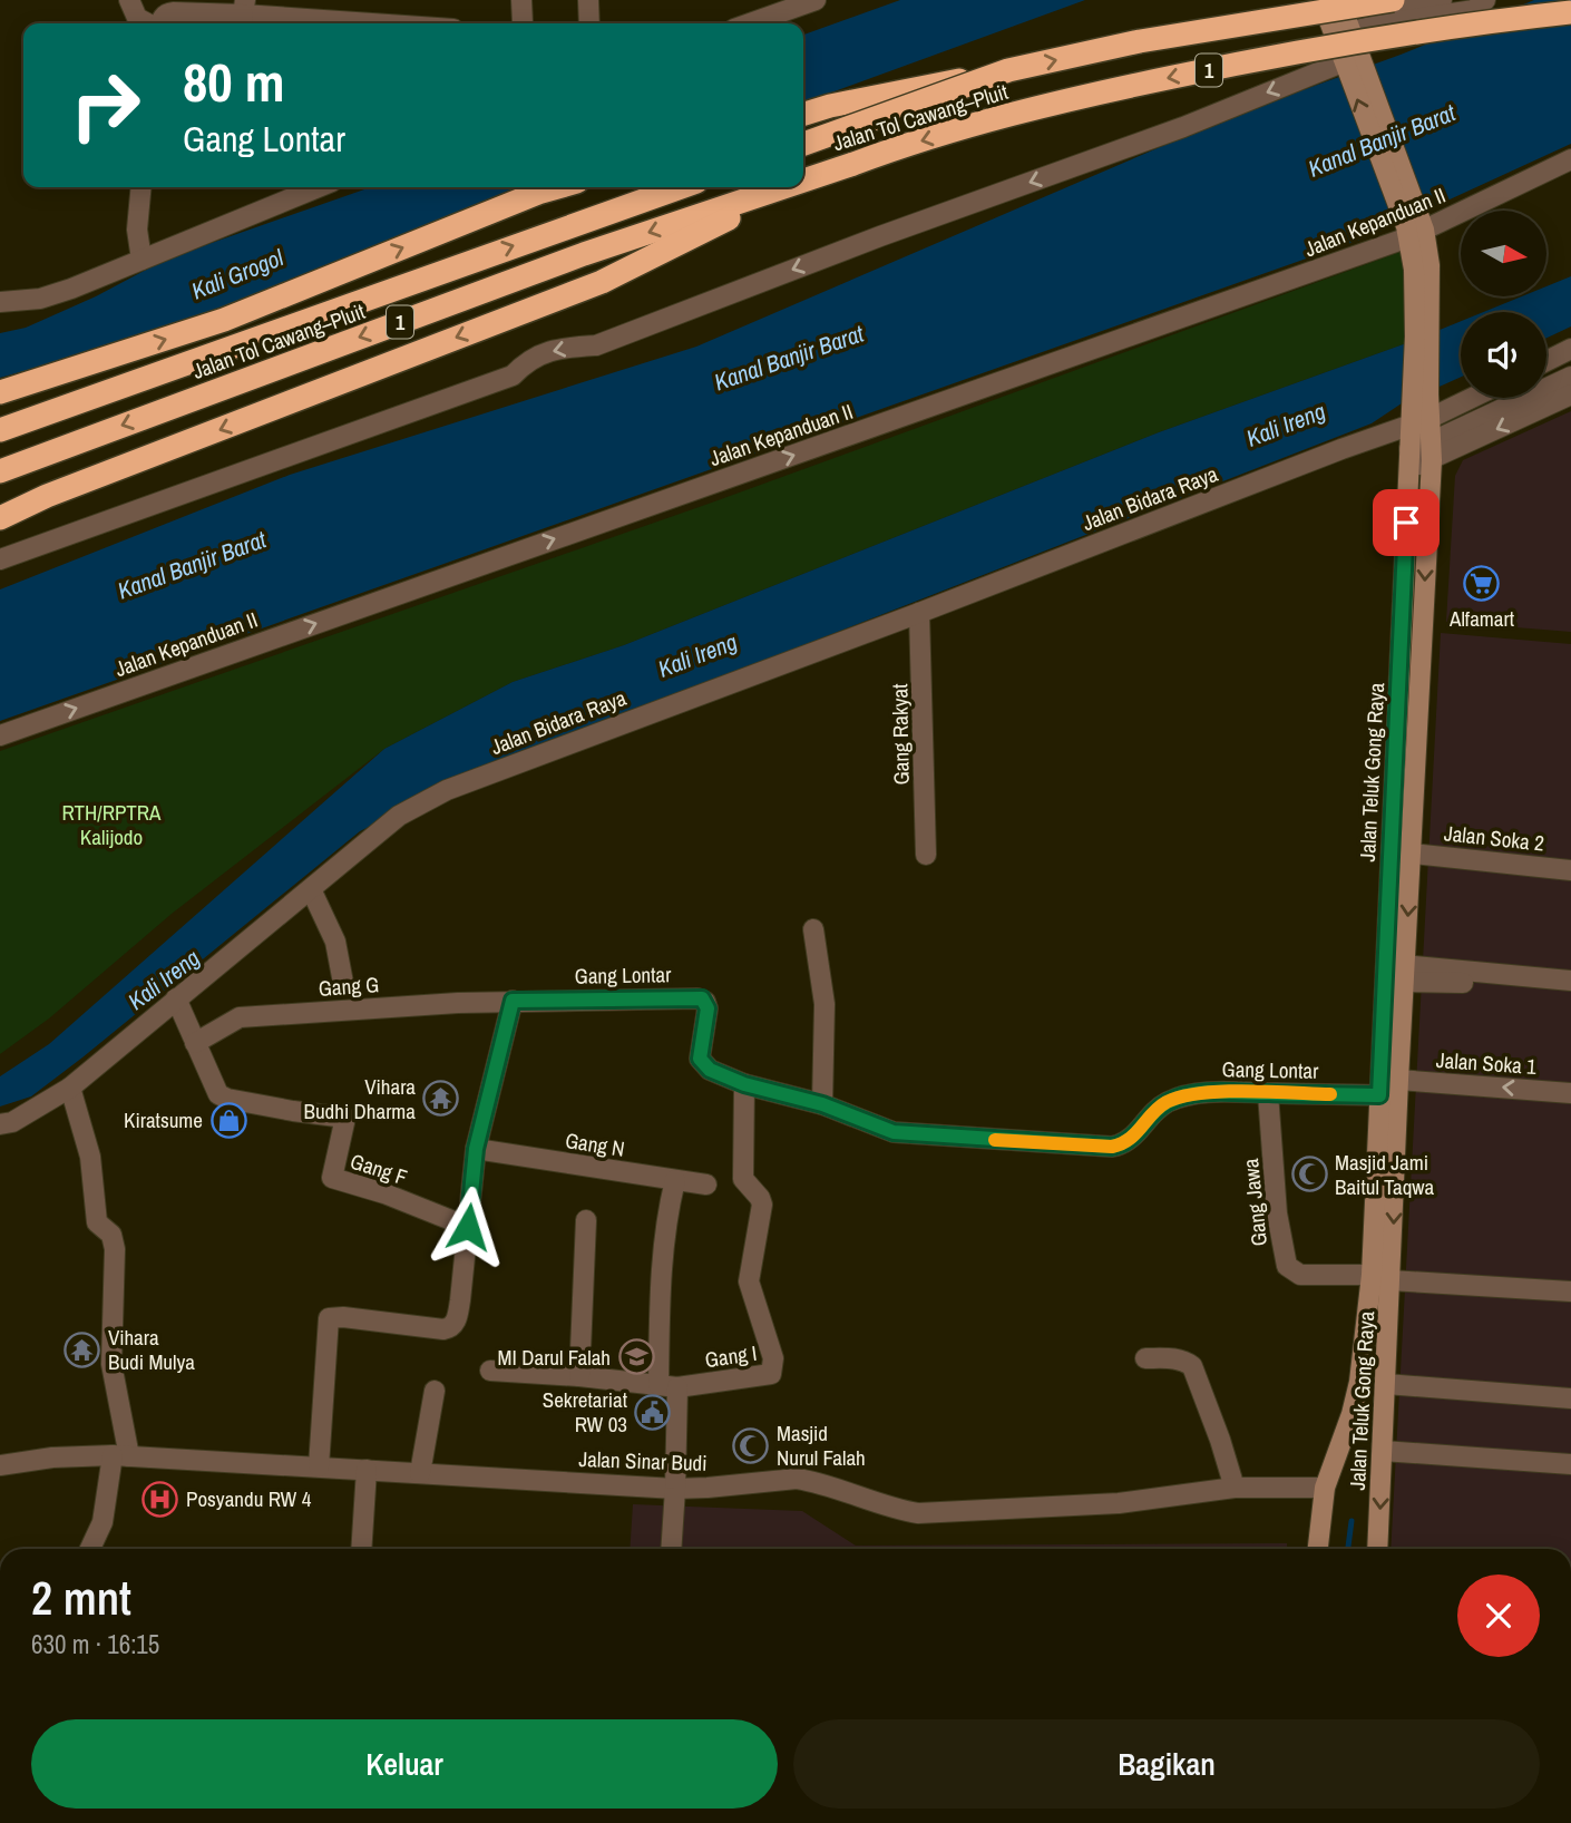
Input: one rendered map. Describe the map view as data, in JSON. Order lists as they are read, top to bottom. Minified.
{"streets":{"highway":["1","Jalan Tol Cawang–Pluit"],"main road":["Jalan Teluk Gong Raya"],"street":["Jalan Kepanduan II","Jalan Bidara Raya","Gang Rakyat","Jalan Soka 2","Gang Lontar","Gang G","Jalan Soka 1","Gang N","Gang F","Gang Jawa","Gang I","Jalan Sinar Budi"]},"crossings":[["Jalan Kepanduan II","Jalan Teluk Gong Raya"],["Jalan Bidara Raya","Gang Rakyat"],["Jalan Bidara Raya","Jalan Teluk Gong Raya"],["Jalan Bidara Raya","Gang F"],["Jalan Teluk Gong Raya","Jalan Soka 2"],["Jalan Teluk Gong Raya","Gang Lontar"],["Jalan Teluk Gong Raya","Jalan Soka 1"],["Jalan Teluk Gong Raya","Gang Jawa"],["Jalan Teluk Gong Raya","Jalan Sinar Budi"],["Gang Lontar","Gang G"],["Gang Lontar","Gang Jawa"],["Gang Lontar","Gang I"],["Gang G","Gang F"]],"water":["Kanal Banjir Barat","Kali Grogol","Kali Ireng"],"parks":["RTH/RPTRA Kalijodo"],"places":{"supermarket":["Alfamart"],"temple":["Vihara Budhi Dharma","Vihara Budi Mulya"],"shop":["Kiratsume"],"mosque":["Masjid Jami Baitul Taqwa","Masjid Nurul Falah"],"school or university":["MI Darul Falah"],"public building":["Sekretariat RW 03"],"hospital":["Posyandu RW 4"]},"north":"right","page":{"turn":["80 m","Gang Lontar"],"heading":["2 mnt","630 m · 16:15"],"buttons":["Keluar","Bagikan"]}}
